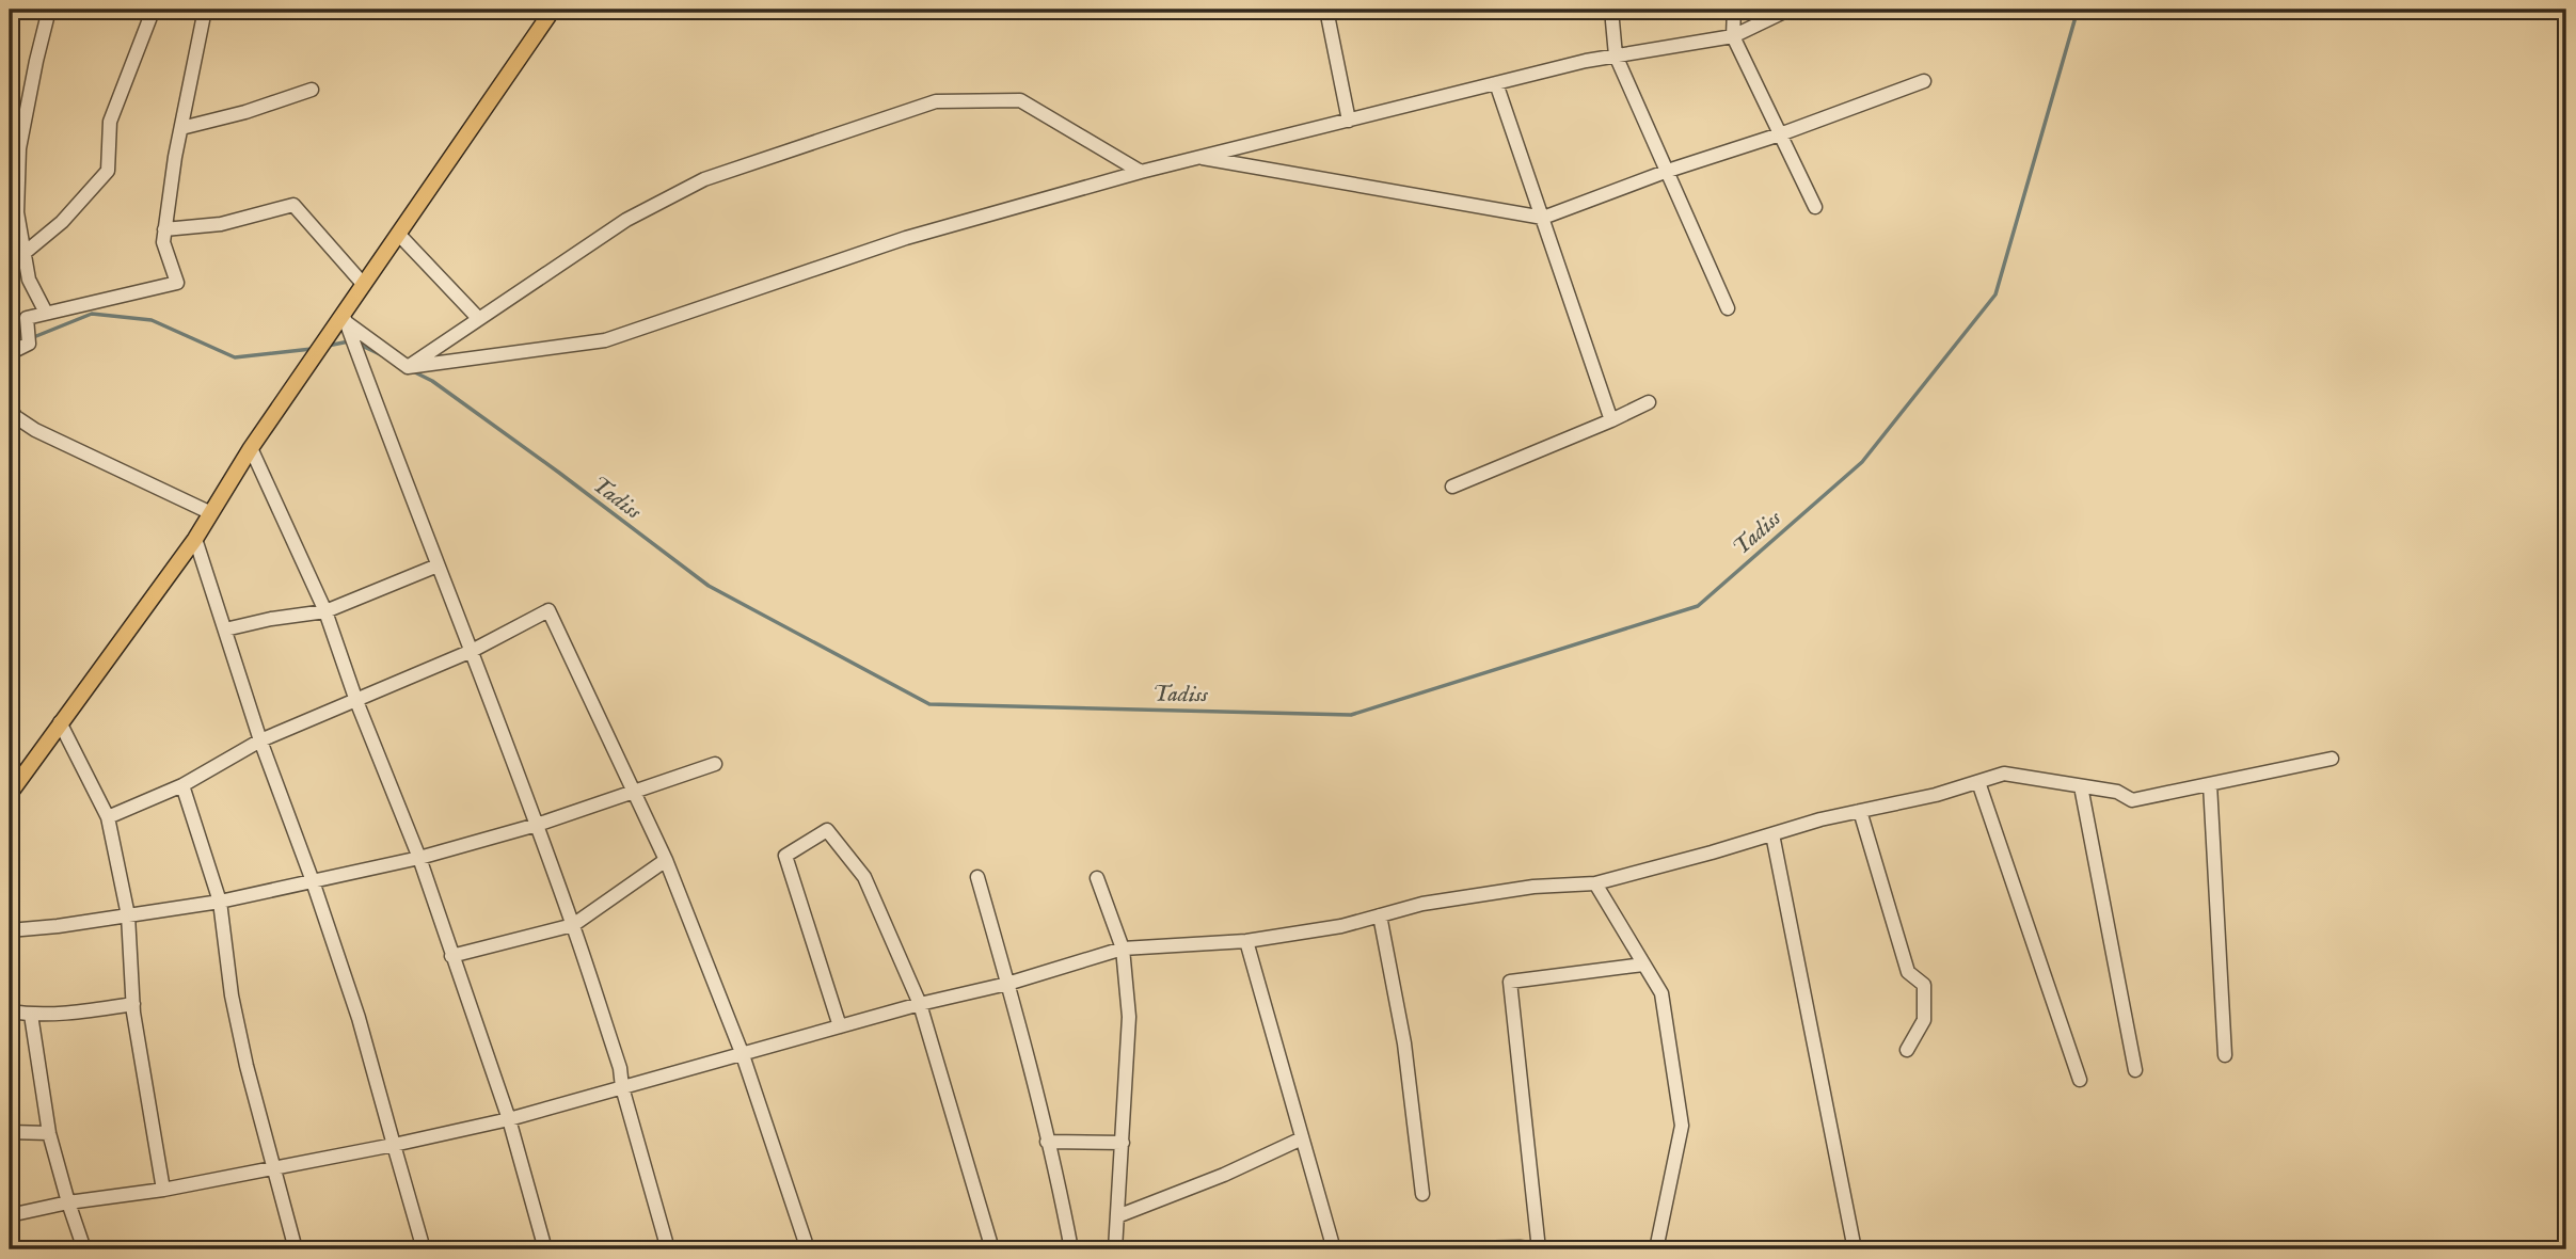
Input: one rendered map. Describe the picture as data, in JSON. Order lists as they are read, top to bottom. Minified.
{"water":["Tadiss"]}
